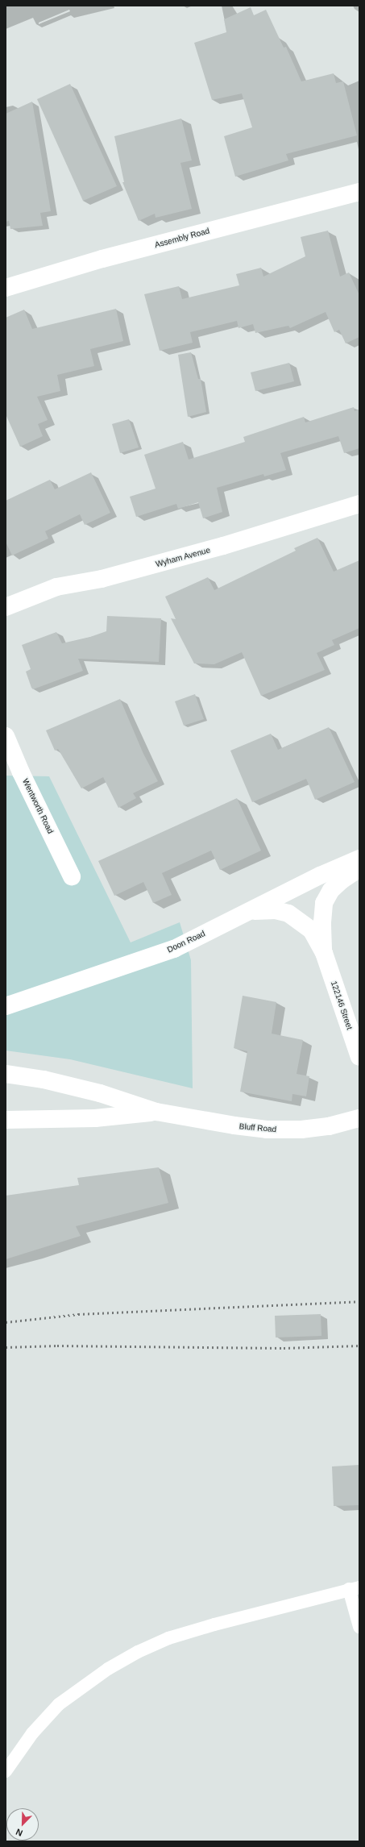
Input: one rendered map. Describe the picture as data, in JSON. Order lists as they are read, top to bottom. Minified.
{"streets":{"street":["Assembly Road","Wyham Avenue","Wentworth Road","Doon Road","122146 Street","Bluff Road"]},"crossings":[["Doon Road","122146 Street"]],"north":"bottom left"}
